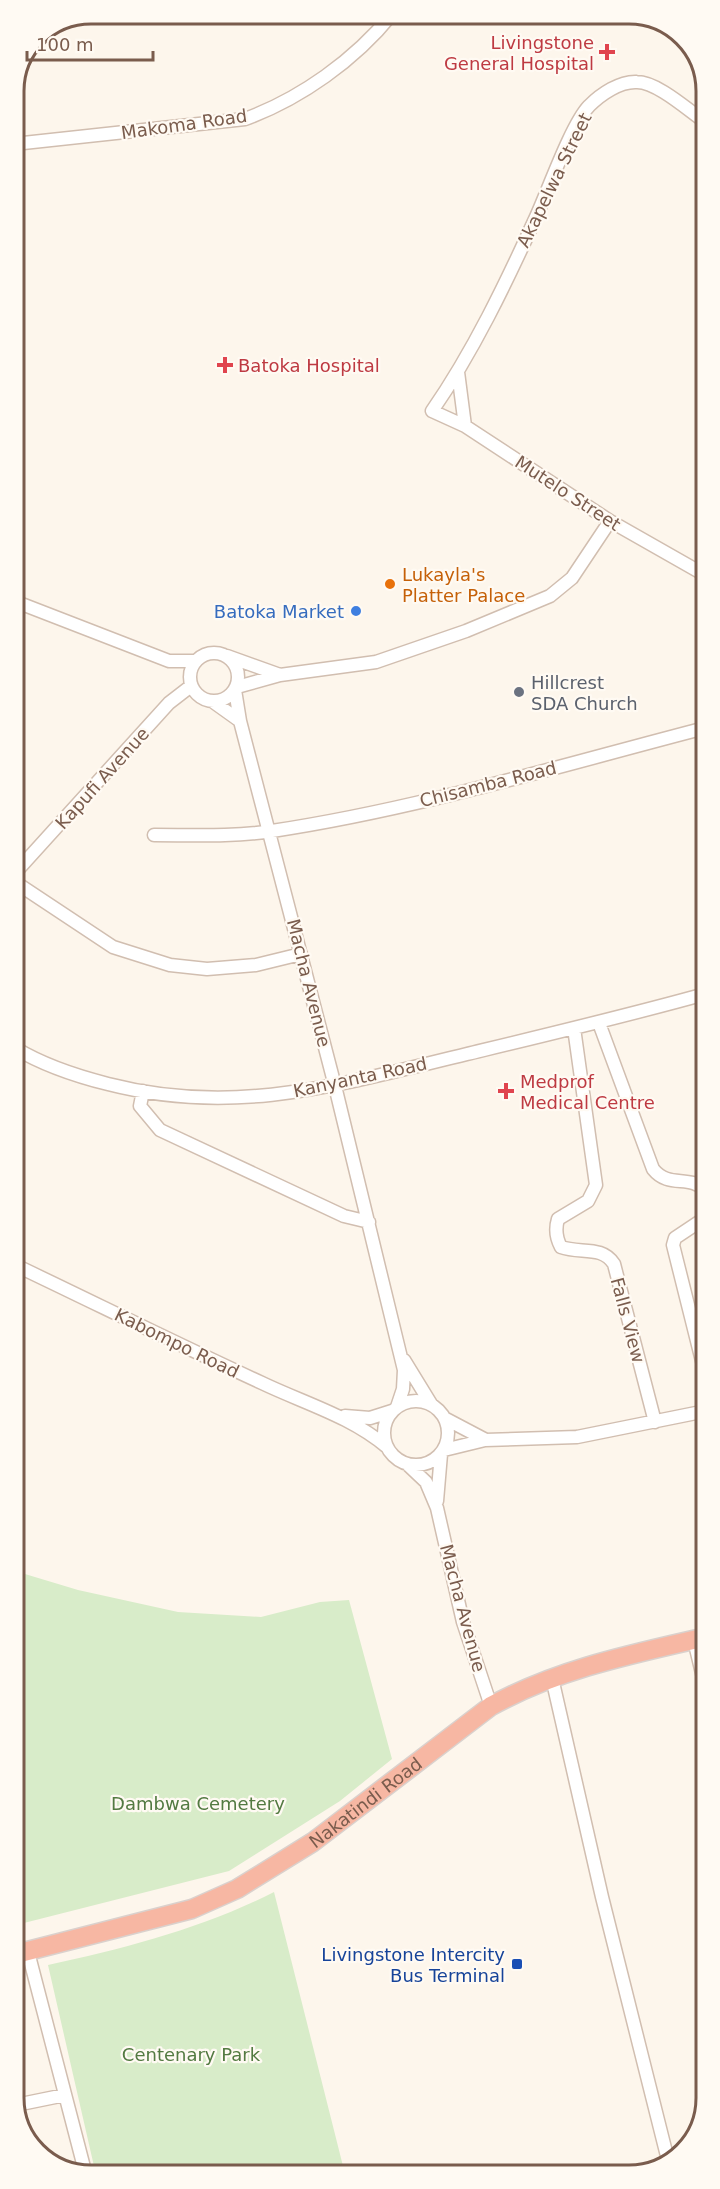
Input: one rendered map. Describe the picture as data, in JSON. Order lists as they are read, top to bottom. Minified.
{"streets":{"highway":["Nakatindi Road"],"street":["Makoma Road","Akapelwa Street","Mutelo Street","Kapufi Avenue","Chisamba Road","Macha Avenue","Kanyanta Road","Falls View","Kabompo Road"]},"crossings":[["Akapelwa Street","Mutelo Street"],["Kapufi Avenue","Macha Avenue"],["Chisamba Road","Macha Avenue"],["Macha Avenue","Kanyanta Road"],["Macha Avenue","Kabompo Road"],["Macha Avenue","Nakatindi Road"],["Kanyanta Road","Falls View"]],"parks":["Dambwa Cemetery","Centenary Park"],"places":{"health":["Livingstone General Hospital","Batoka Hospital","Medprof Medical Centre"],"other":["Lukayla's Platter Palace","Batoka Market","Hillcrest SDA Church"],"transit":["Livingstone Intercity Bus Terminal"]},"scale_bar":"100 m"}
